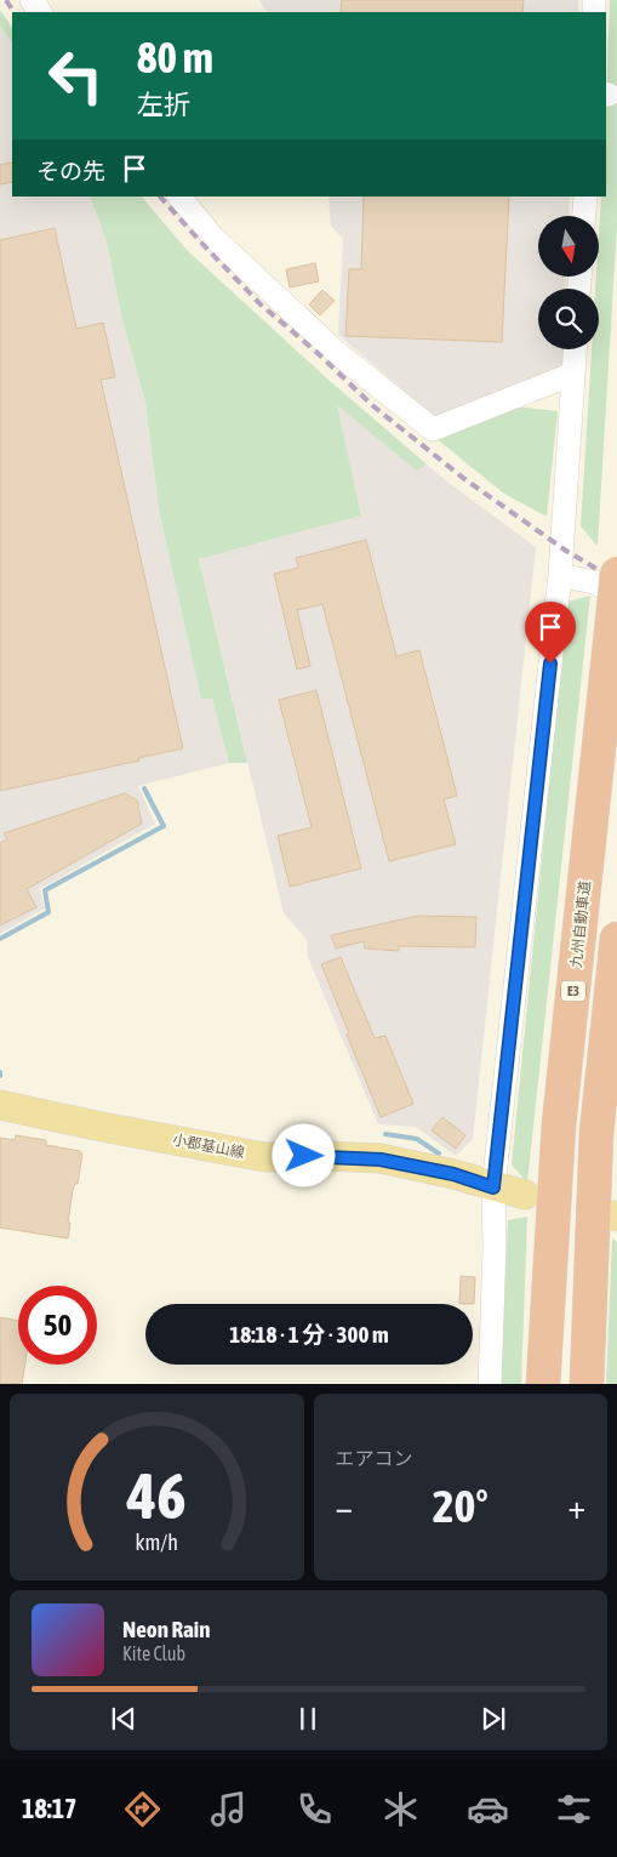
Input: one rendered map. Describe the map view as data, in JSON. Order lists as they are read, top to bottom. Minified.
{"streets":{"highway":["九州自動車道","E3"],"main road":["小郡基山線"]},"north":"bottom","page":{"turn":["80 m","左折"],"then":"その先","limit":"50","trip":"18:18 · 1 分 · 300 m","tile":"エアコン","heat":["−","20°","+"],"song":["Neon Rain","Kite Club"],"tabs":"18:17","gauge":["46","km/h"]}}
